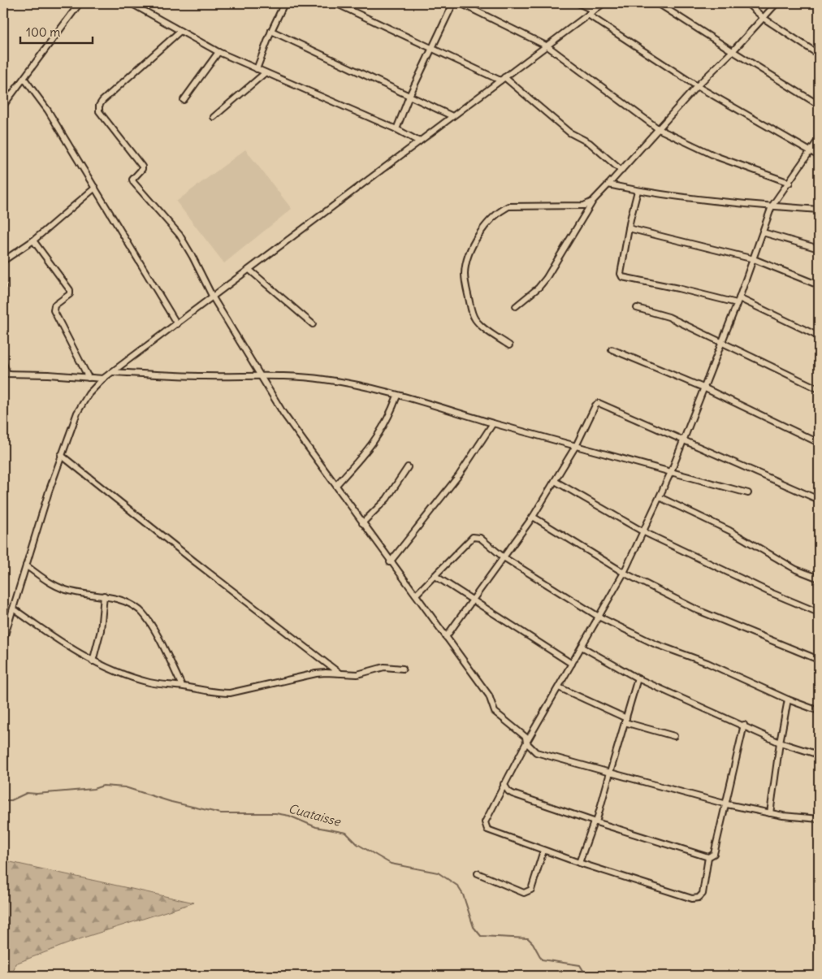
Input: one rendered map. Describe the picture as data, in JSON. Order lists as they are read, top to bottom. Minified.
{"water":["Cuataisse"],"scale_bar":"100 m"}
